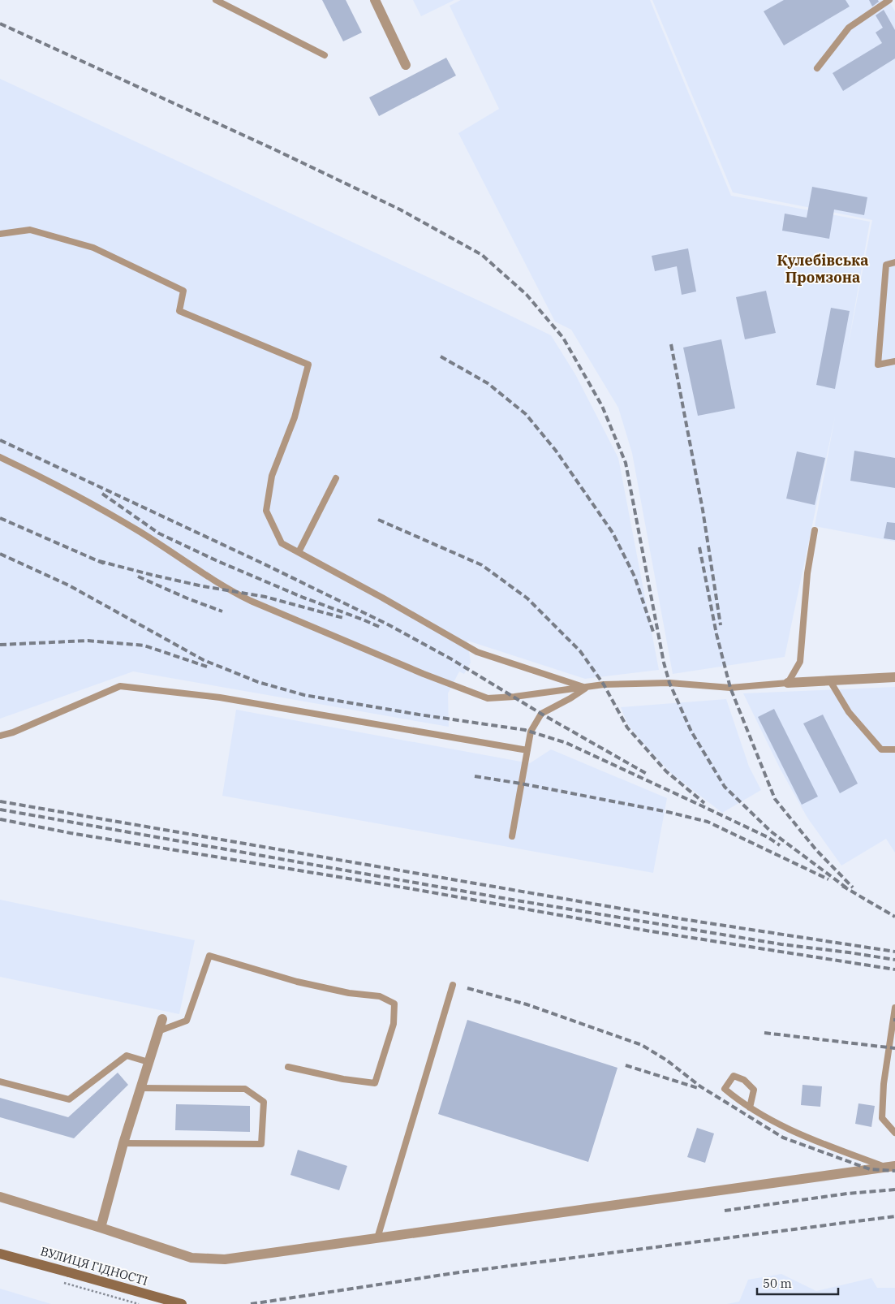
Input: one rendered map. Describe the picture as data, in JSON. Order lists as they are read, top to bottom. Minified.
{"streets":{"main road":["ВУЛИЦЯ ГІДНОСТІ"]},"districts":["Кулебівська Промзона"],"scale_bar":"50 m"}
